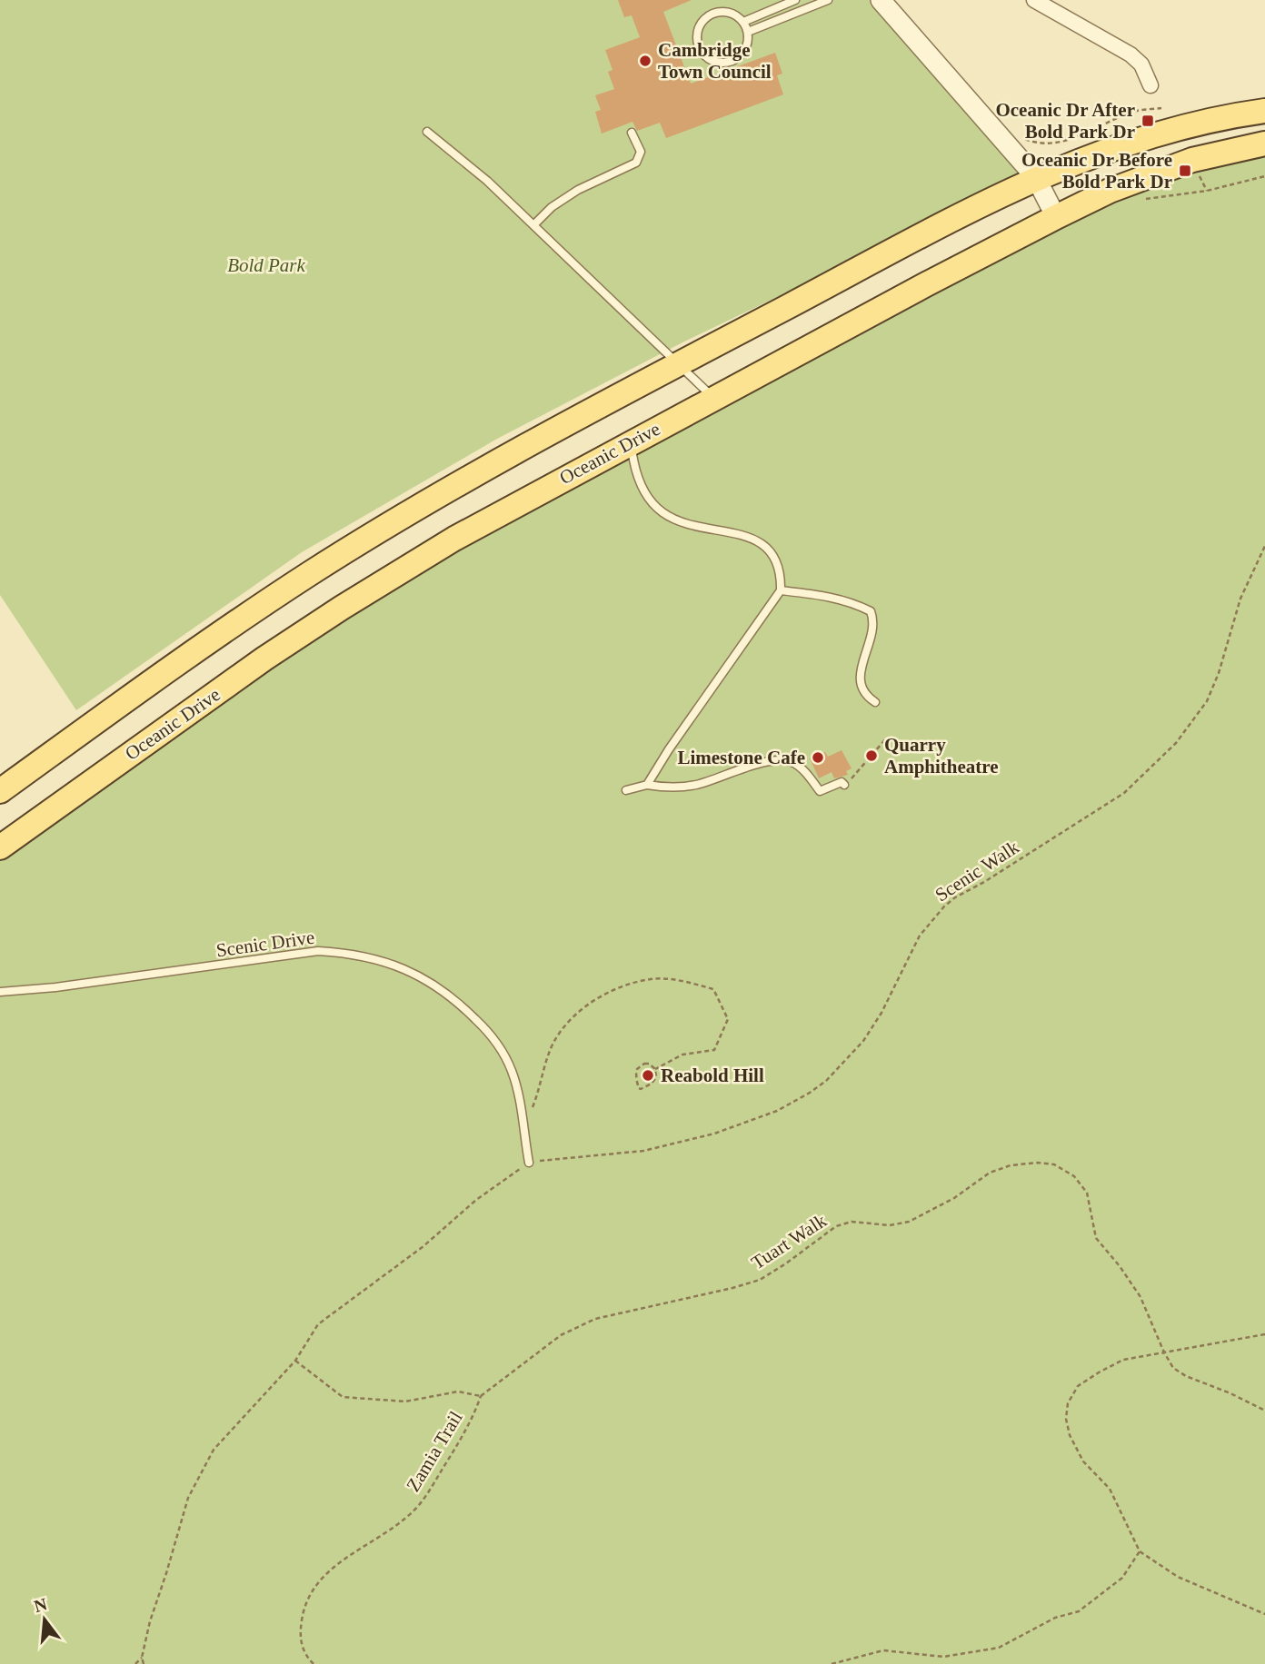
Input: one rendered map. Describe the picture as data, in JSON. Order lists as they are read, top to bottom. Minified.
{"streets":{"main road":["Oceanic Drive"],"lane":["Scenic Drive"],"path":["Scenic Walk","Tuart Walk","Zamia Trail"]},"crossings":[["Scenic Walk","Scenic Drive"],["Tuart Walk","Zamia Trail"]],"parks":["Bold Park"],"places":{"other":["Cambridge Town Council","Quarry Amphitheatre","Limestone Cafe","Reabold Hill"],"transit":["Oceanic Dr After Bold Park Dr","Oceanic Dr Before Bold Park Dr"]},"north":"top"}
